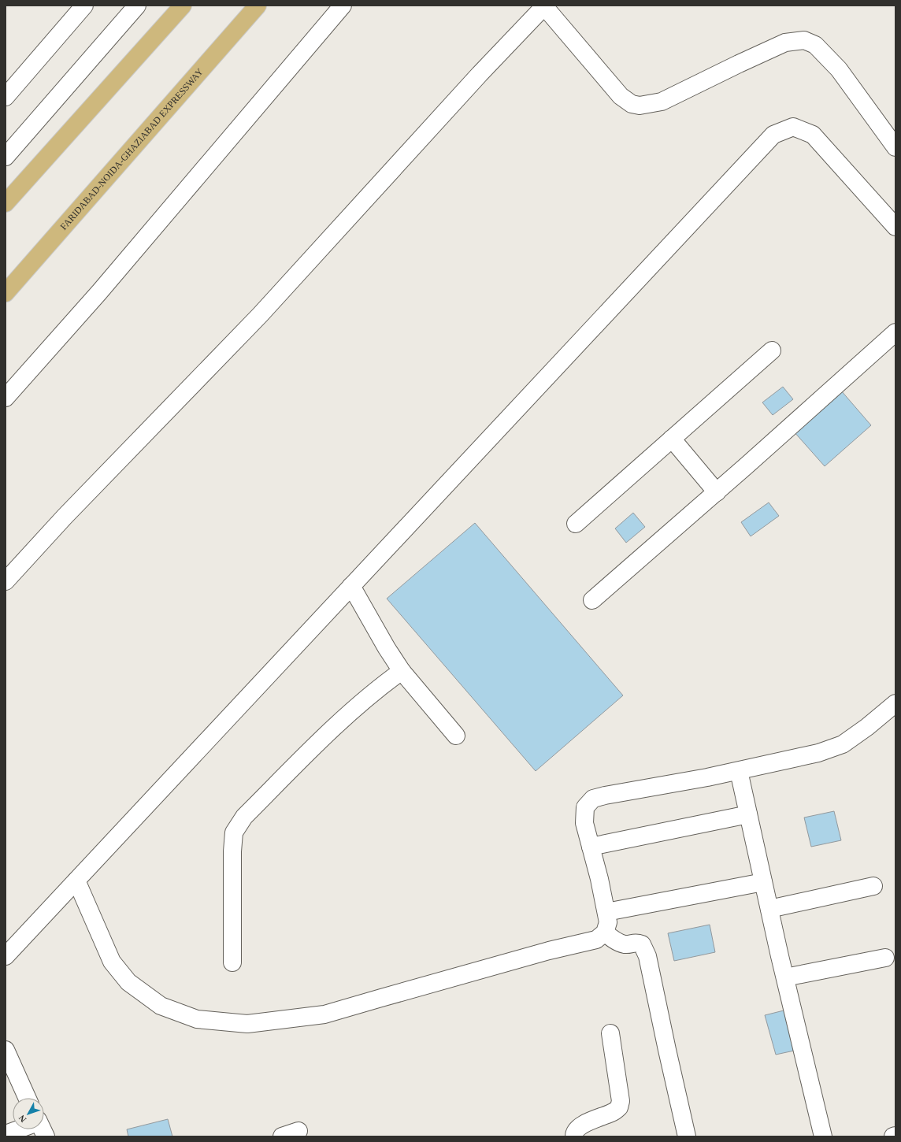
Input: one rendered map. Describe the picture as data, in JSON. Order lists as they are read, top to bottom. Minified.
{"streets":{"main road":["FARIDABAD-NOIDA-GHAZIABAD EXPRESSWAY"]},"north":"bottom left"}
